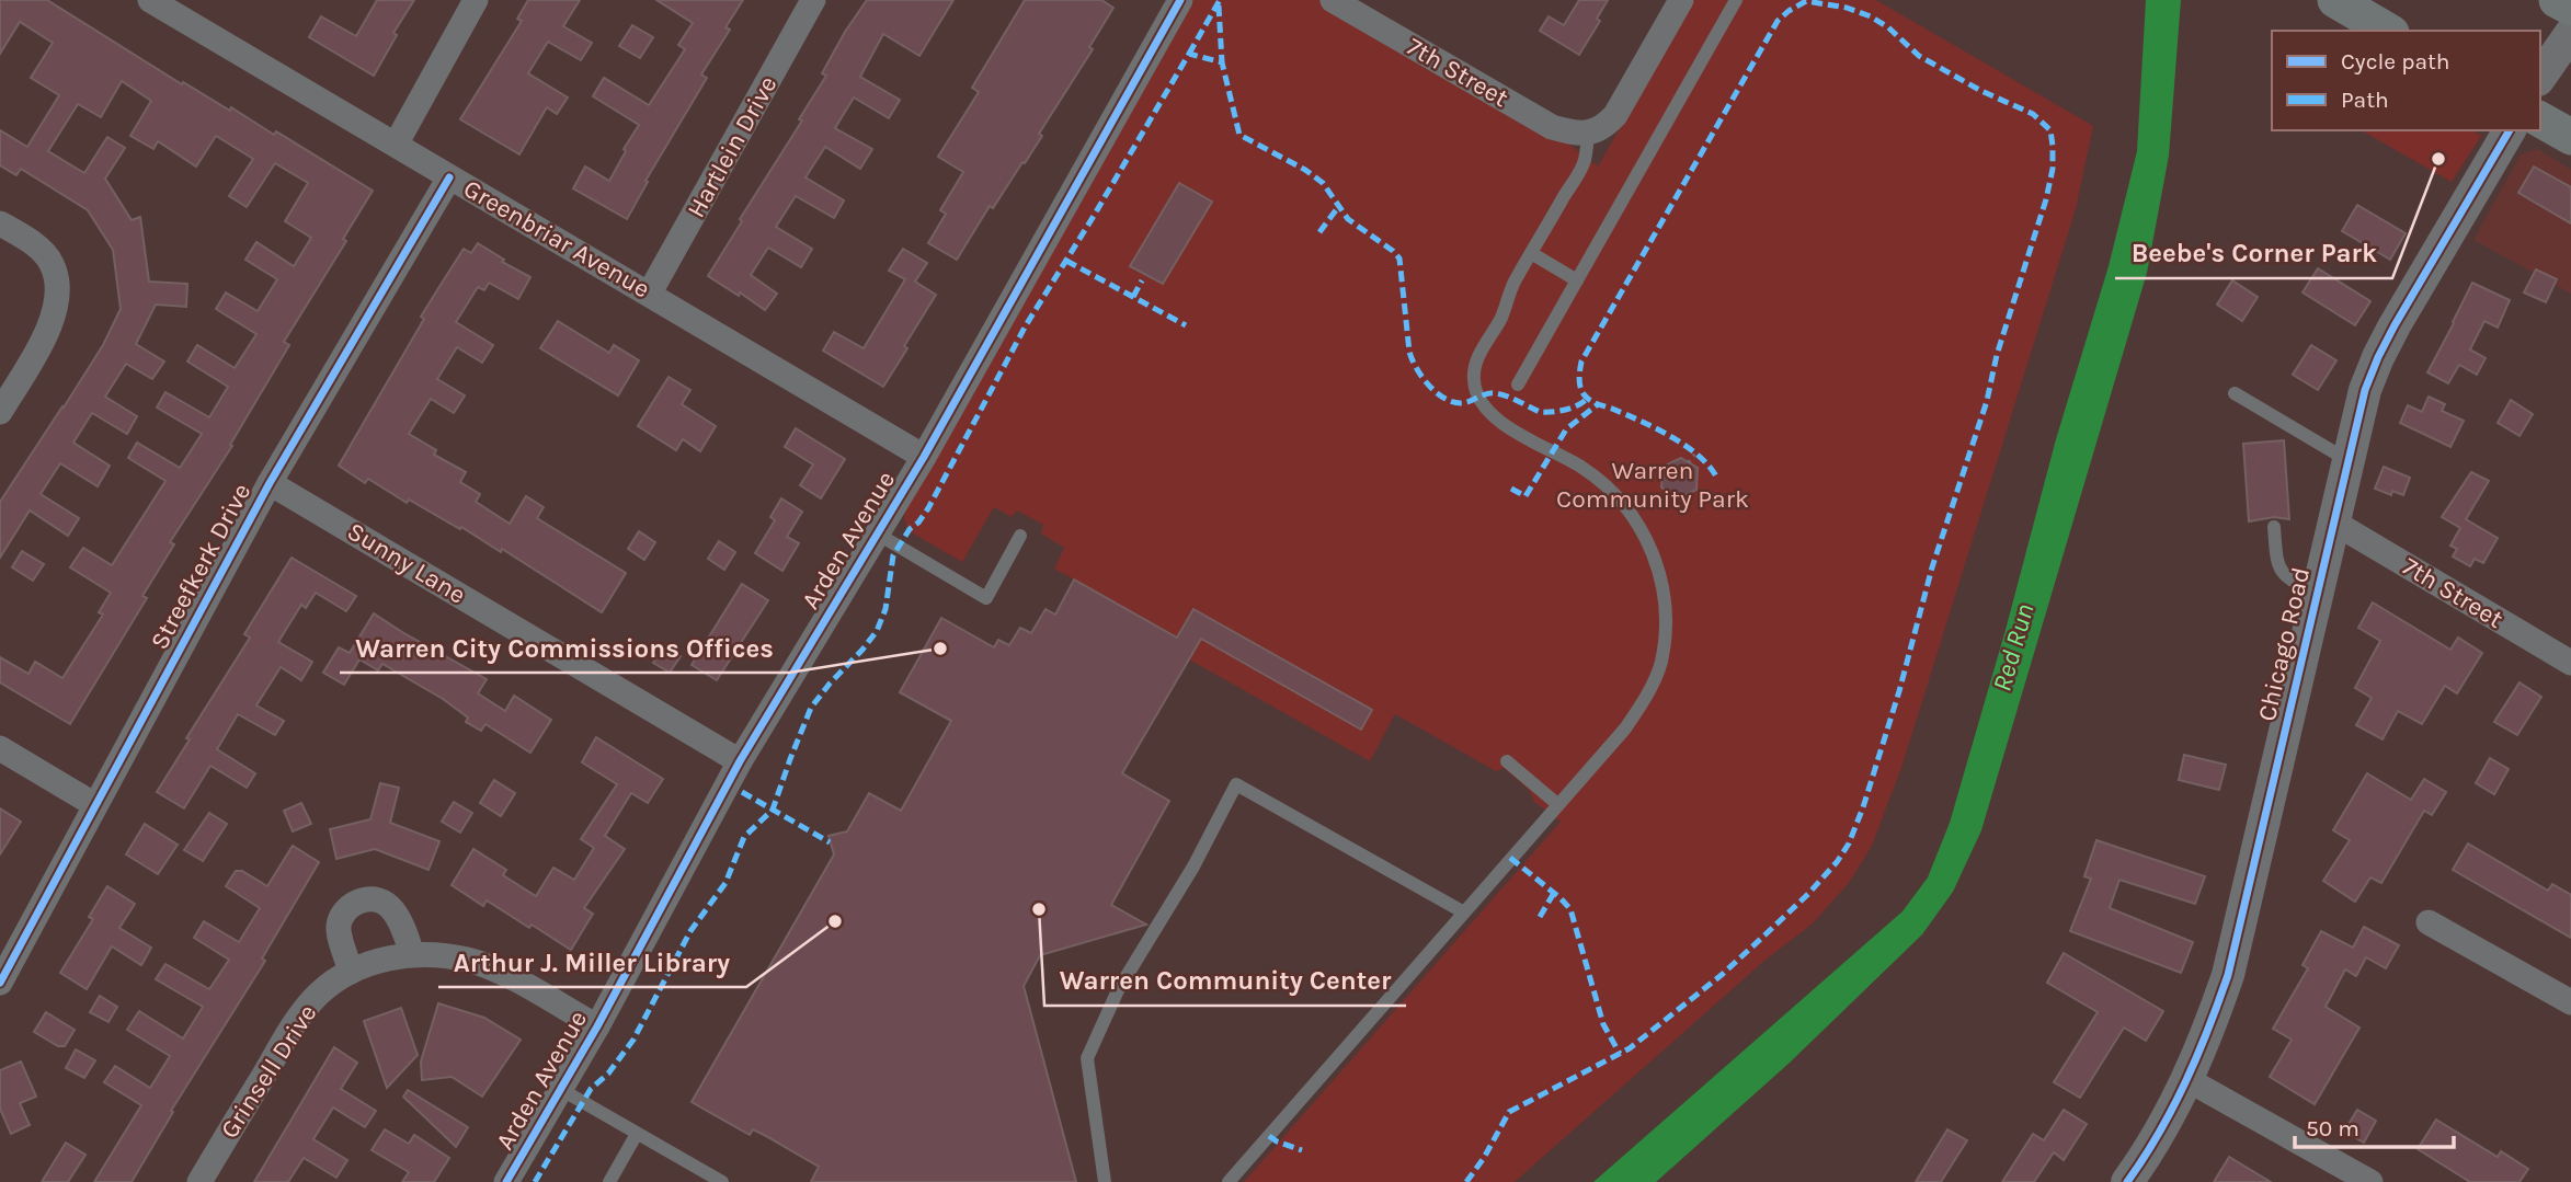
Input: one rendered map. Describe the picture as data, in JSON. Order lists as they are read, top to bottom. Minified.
{"streets":{"street":["7th Street","Hartlein Drive","Greenbriar Avenue","Arden Avenue","Sunny Lane","Streefkerk Drive","Chicago Road","Grinsell Drive"]},"crossings":[["7th Street","Chicago Road"],["Hartlein Drive","Greenbriar Avenue"],["Greenbriar Avenue","Arden Avenue"],["Greenbriar Avenue","Streefkerk Drive"],["Arden Avenue","Sunny Lane"],["Arden Avenue","Grinsell Drive"],["Sunny Lane","Streefkerk Drive"]],"water":["Red Run"],"parks":["Warren Community Park"],"places":["Beebe's Corner Park","Warren City Commissions Offices","Warren Community Center","Arthur J. Miller Library"],"legend":["Cycle path","Path"],"scale_bar":"50 m"}
